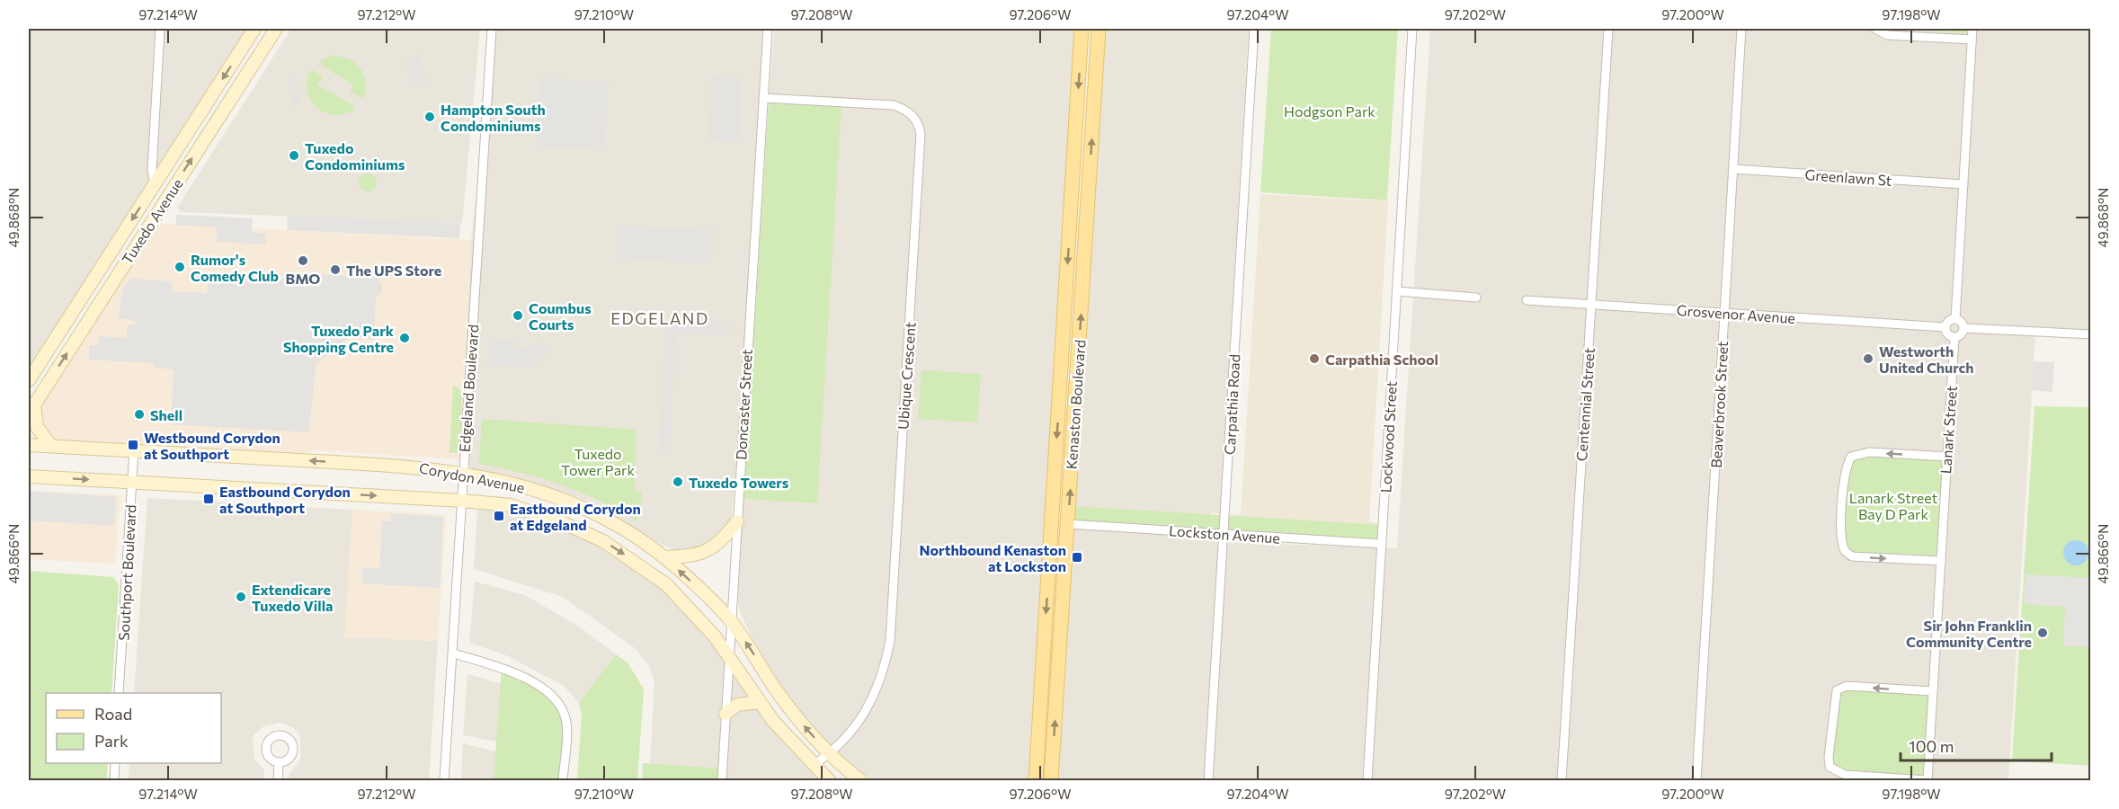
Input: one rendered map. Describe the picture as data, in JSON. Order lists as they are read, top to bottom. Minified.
{"streets":{"main road":["Tuxedo Avenue","Kenaston Boulevard","Corydon Avenue"],"street":["Greenlawn St","Grosvenor Avenue","Ubique Crescent","Edgeland Boulevard","Doncaster Street","Carpathia Road","Centennial Street","Beaverbrook Street","Lanark Street","Lockwood Street","Lockston Avenue","Southport Boulevard"]},"crossings":[["Greenlawn St","Beaverbrook Street"],["Grosvenor Avenue","Centennial Street"],["Grosvenor Avenue","Beaverbrook Street"],["Grosvenor Avenue","Lanark Street"],["Ubique Crescent","Doncaster Street"],["Ubique Crescent","Corydon Avenue"],["Edgeland Boulevard","Corydon Avenue"],["Doncaster Street","Corydon Avenue"],["Kenaston Boulevard","Lockston Avenue"],["Carpathia Road","Lockston Avenue"],["Lockwood Street","Lockston Avenue"],["Corydon Avenue","Southport Boulevard"]],"districts":["EDGELAND"],"parks":["Hodgson Park","Tuxedo Tower Park","Lanark Street Bay D Park"],"places":{"other":["Hampton South Condominiums","Tuxedo Condominiums","BMO","Rumor's Comedy Club","The UPS Store","Coumbus Courts","Tuxedo Park Shopping Centre","Carpathia School","Westworth United Church","Shell","Tuxedo Towers","Extendicare Tuxedo Villa","Sir John Franklin Community Centre"],"transit":["Westbound Corydon at Southport","Eastbound Corydon at Southport","Eastbound Corydon at Edgeland","Northbound Kenaston at Lockston"]},"legend":["Road","Park"],"scale_bar":"100 m","coordinates":["97.214°W","97.212°W","97.210°W","97.208°W","97.206°W","97.204°W","97.202°W","97.200°W","97.198°W","49.868°N","49.866°N"]}
